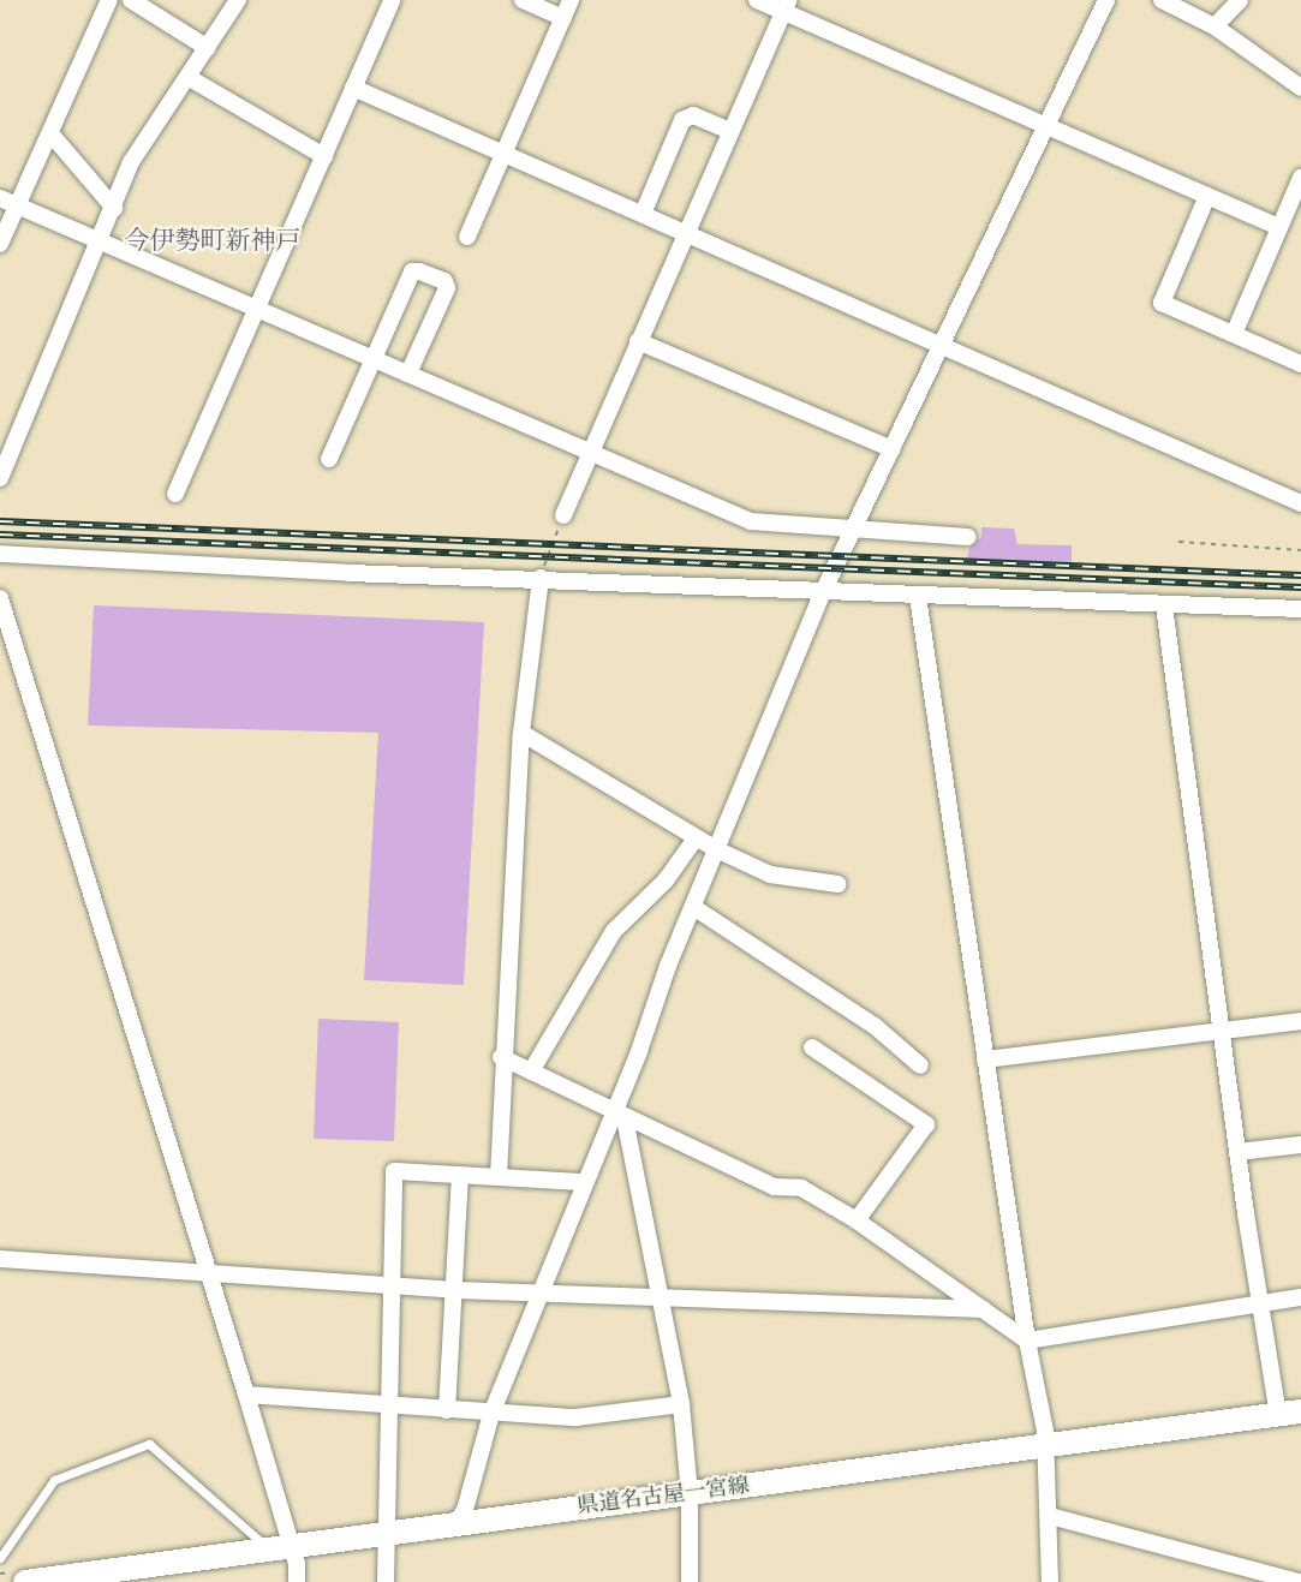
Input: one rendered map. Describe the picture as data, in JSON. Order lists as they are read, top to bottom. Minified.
{"streets":{"main road":["県道名古屋一宮線"]},"districts":["今伊勢町新神戸"]}
